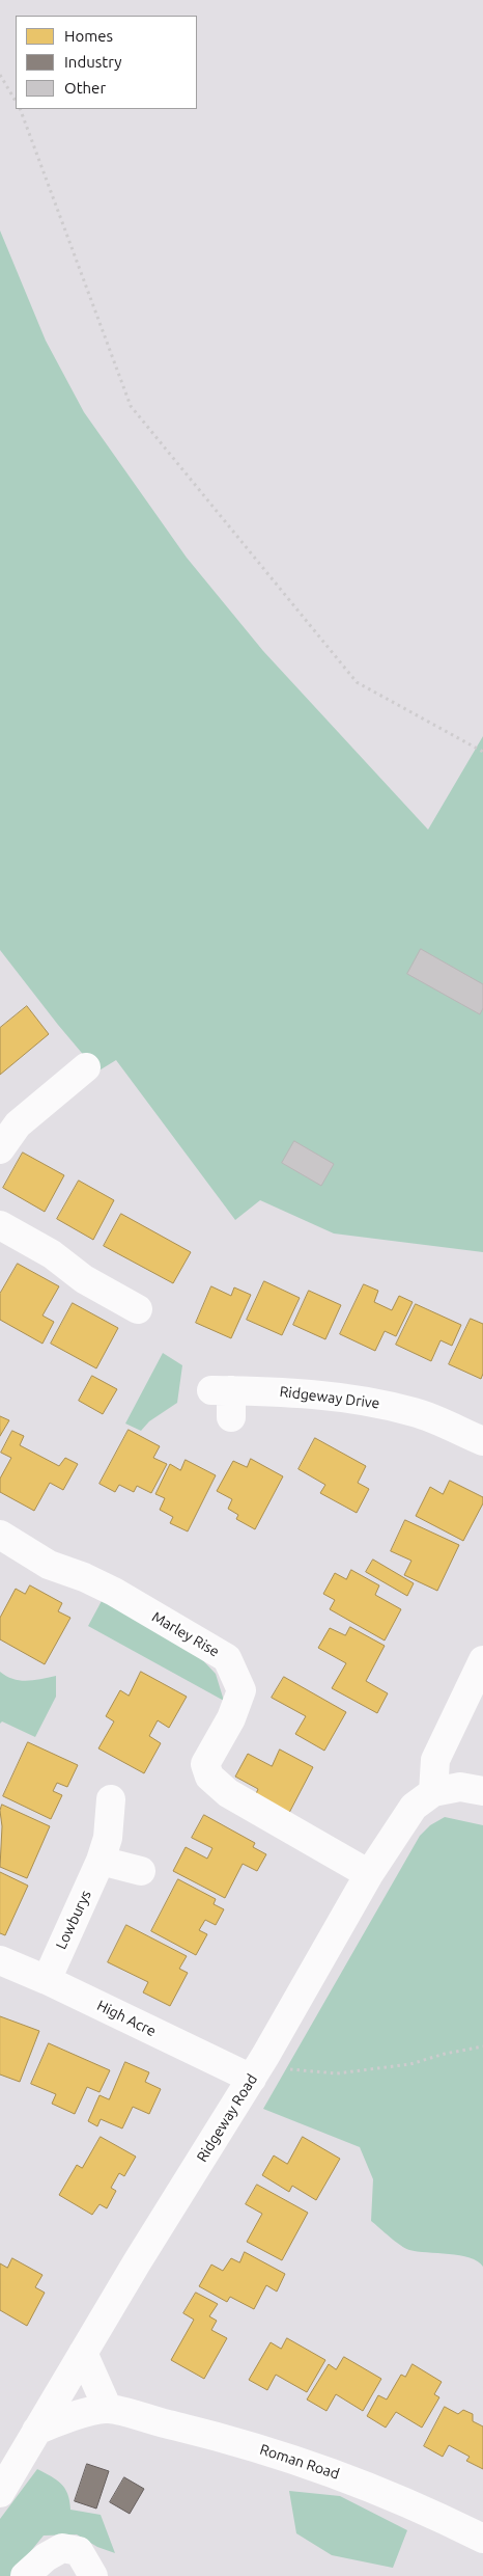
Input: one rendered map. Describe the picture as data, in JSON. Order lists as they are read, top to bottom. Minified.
{"streets":{"street":["Ridgeway Drive","Marley Rise","Lowburys","High Acre","Ridgeway Road","Roman Road"]},"crossings":[["Marley Rise","Ridgeway Road"],["Lowburys","High Acre"],["High Acre","Ridgeway Road"],["Ridgeway Road","Roman Road"]],"legend":["Homes","Industry","Other"]}
